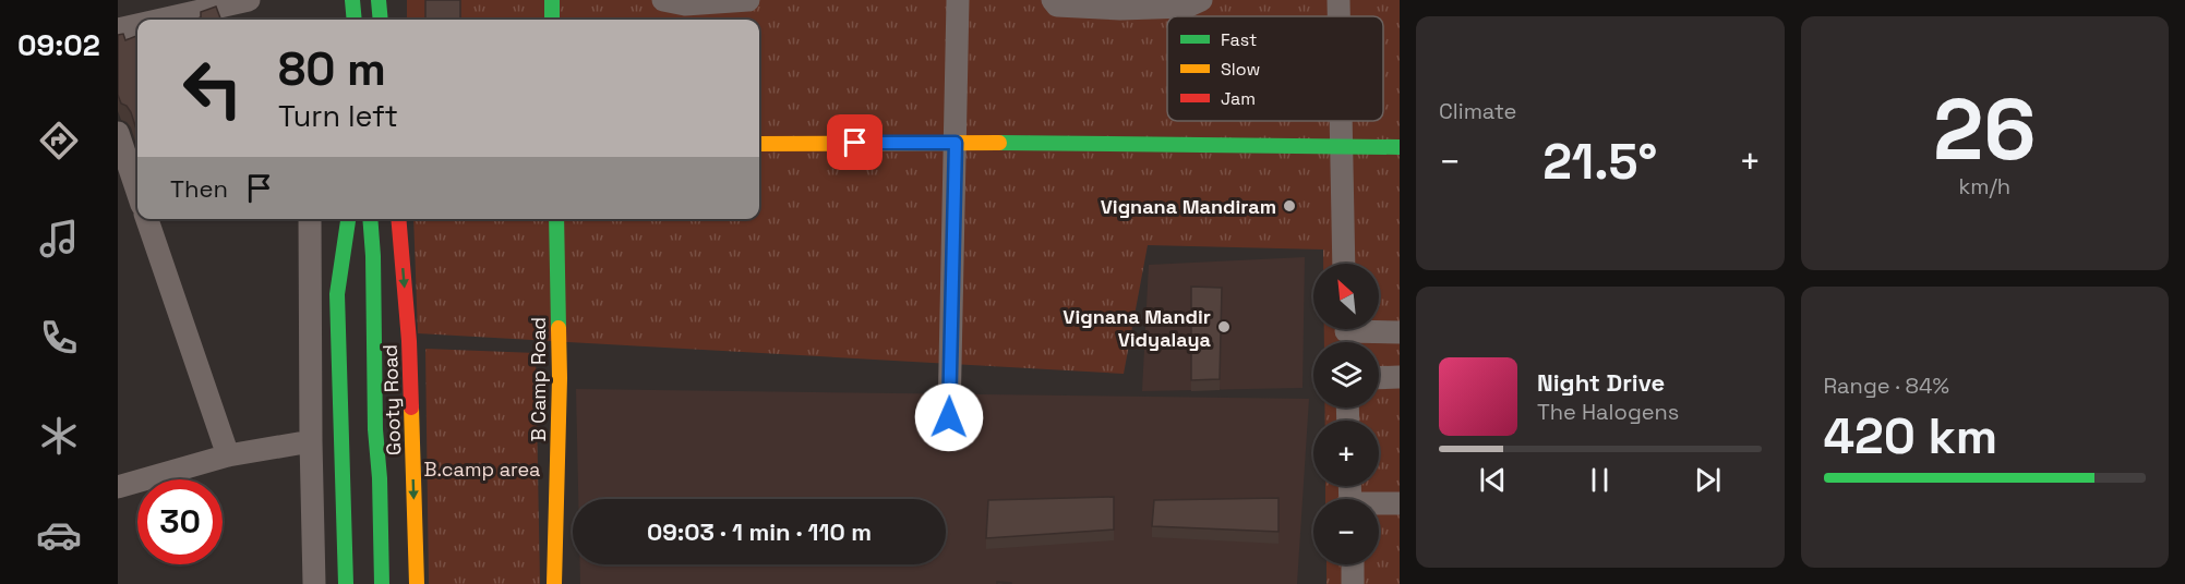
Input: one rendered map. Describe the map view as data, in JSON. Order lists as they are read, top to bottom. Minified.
{"streets":{"main road":["B Camp Road","Gooty Road"]},"parks":["B.camp area"],"places":["Vignana Mandiram","Vignana Mandir Vidyalaya"],"legend":["Fast","Slow","Jam"],"north":"top left","page":{"tabs":"09:02","tile":["Climate",["26","km/h"],["Range · 84%","420 km"]],"turn":["80 m","Turn left"],"heat":["−","21.5°","+"],"then":"Then","map_buttons":["+","−"],"song":["Night Drive","The Halogens"],"limit":"30","trip":"09:03 · 1 min · 110 m"}}
